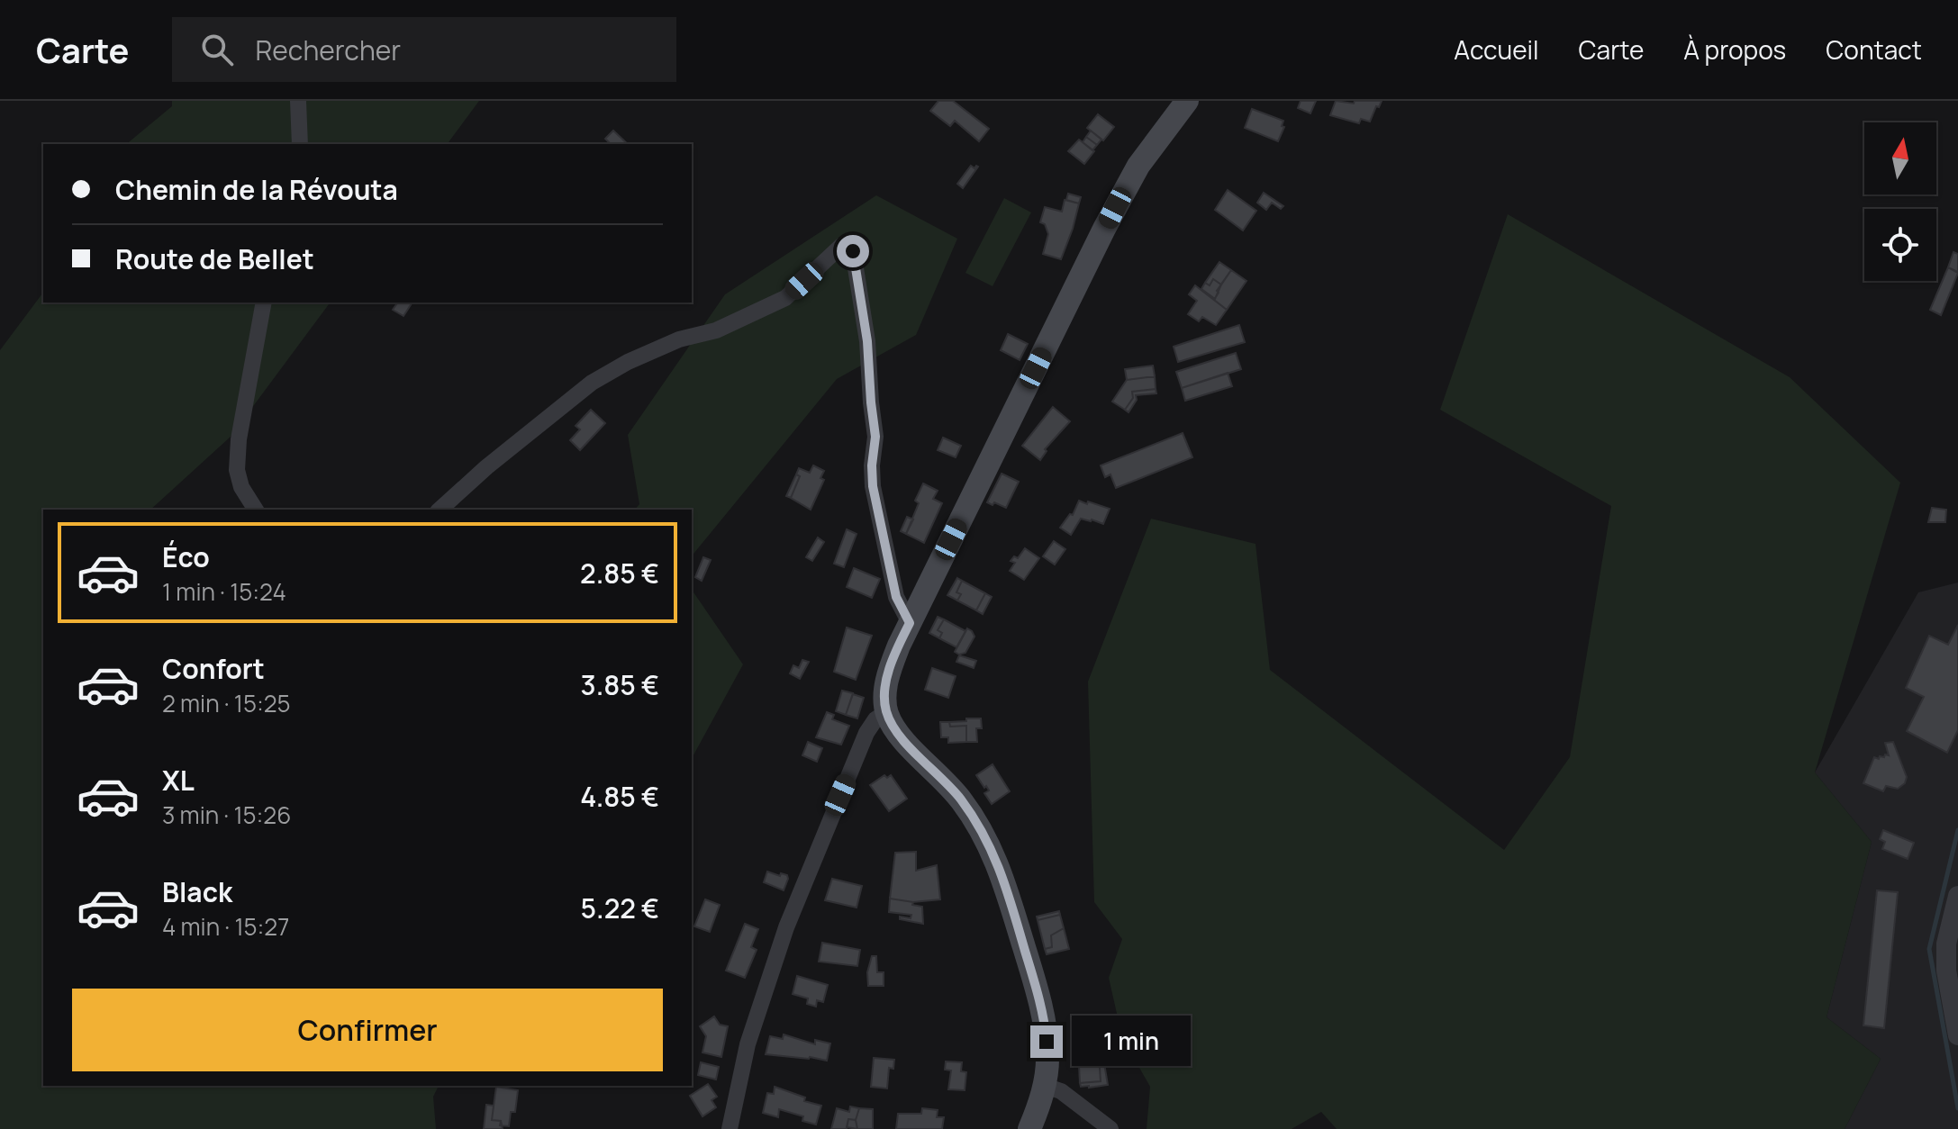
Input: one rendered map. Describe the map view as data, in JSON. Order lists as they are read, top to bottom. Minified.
{"north":"top","page":{"header":"Carte","search":"Rechercher","nav":["Accueil","Carte","À propos","Contact"],"banner":["Chemin de la Révouta","Route de Bellet"],"list":[{"name":"Éco","note":"1 min · 15:24","value":"2.85 €"},{"name":"Confort","note":"2 min · 15:25","value":"3.85 €"},{"name":"XL","note":"3 min · 15:26","value":"4.85 €"},{"name":"Black","note":"4 min · 15:27","value":"5.22 €"}],"buttons":"Confirmer","bubble":"1 min"}}
